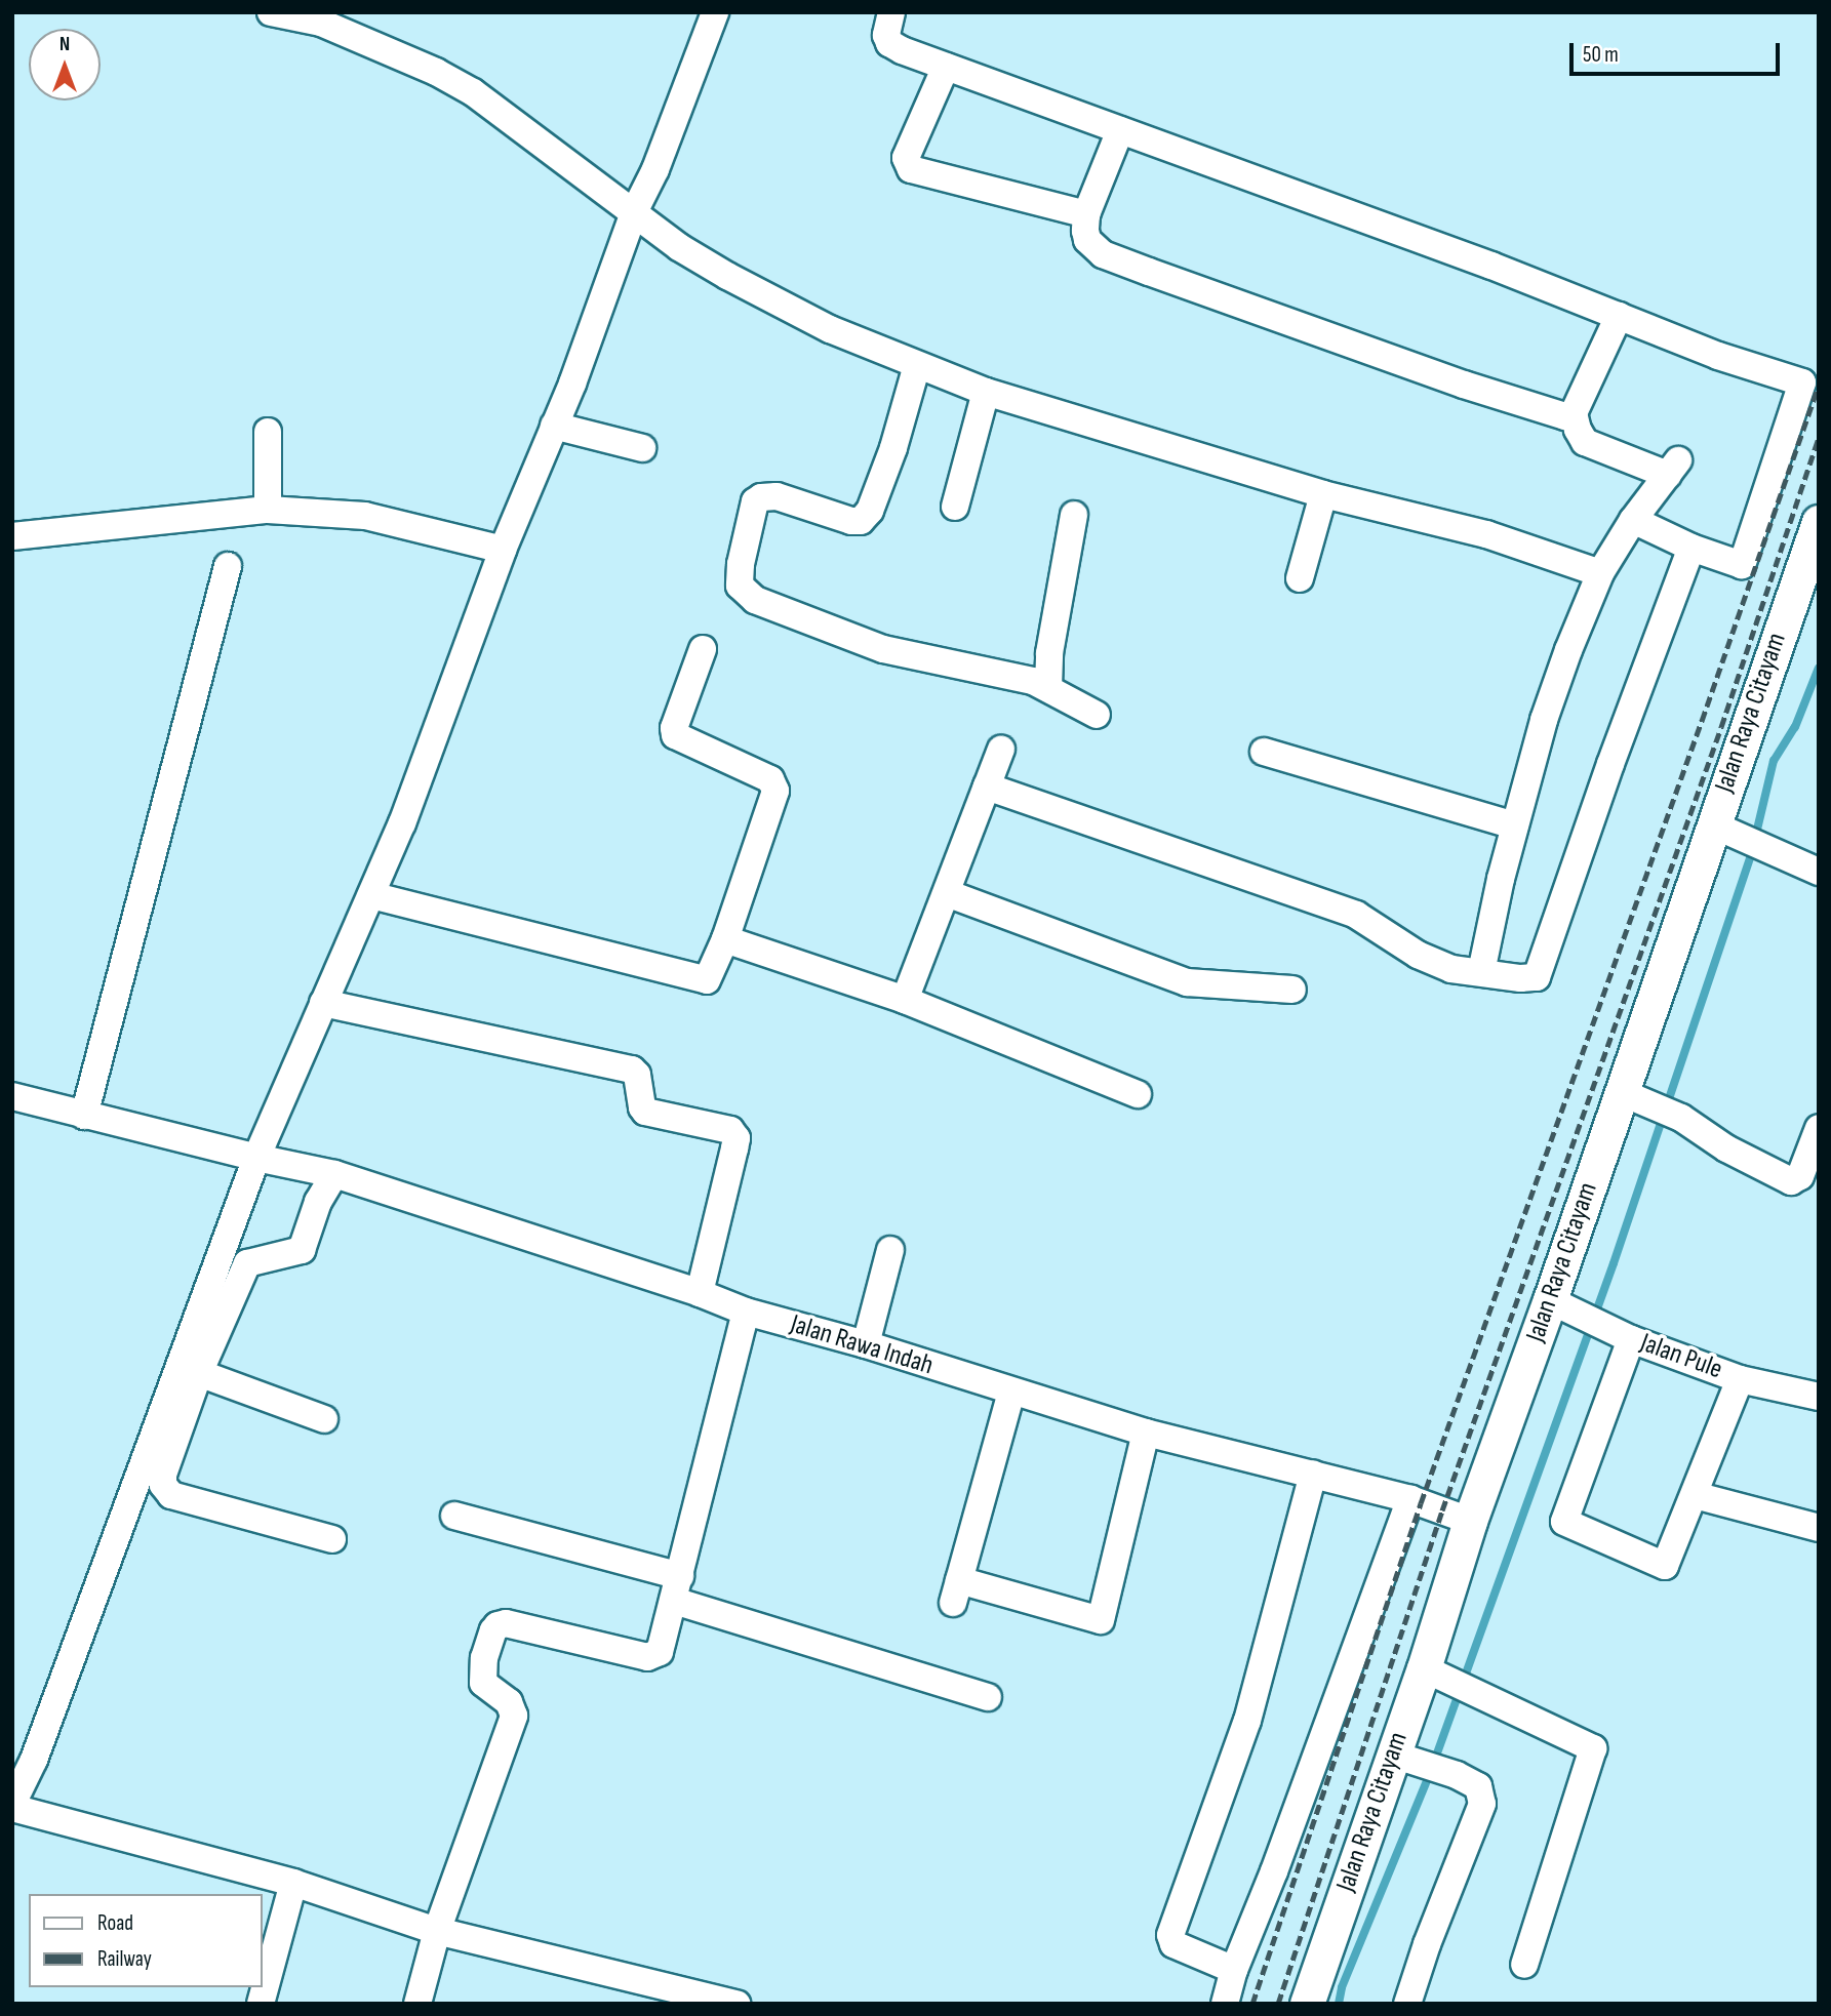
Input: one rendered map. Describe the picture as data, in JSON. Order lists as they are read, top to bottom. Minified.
{"streets":{"main road":["Jalan Raya Citayam"],"street":["Jalan Rawa Indah","Jalan Pule"]},"crossings":[["Jalan Raya Citayam","Jalan Rawa Indah"],["Jalan Raya Citayam","Jalan Pule"]],"legend":["Road","Railway"],"scale_bar":"50 m","north":"top"}
